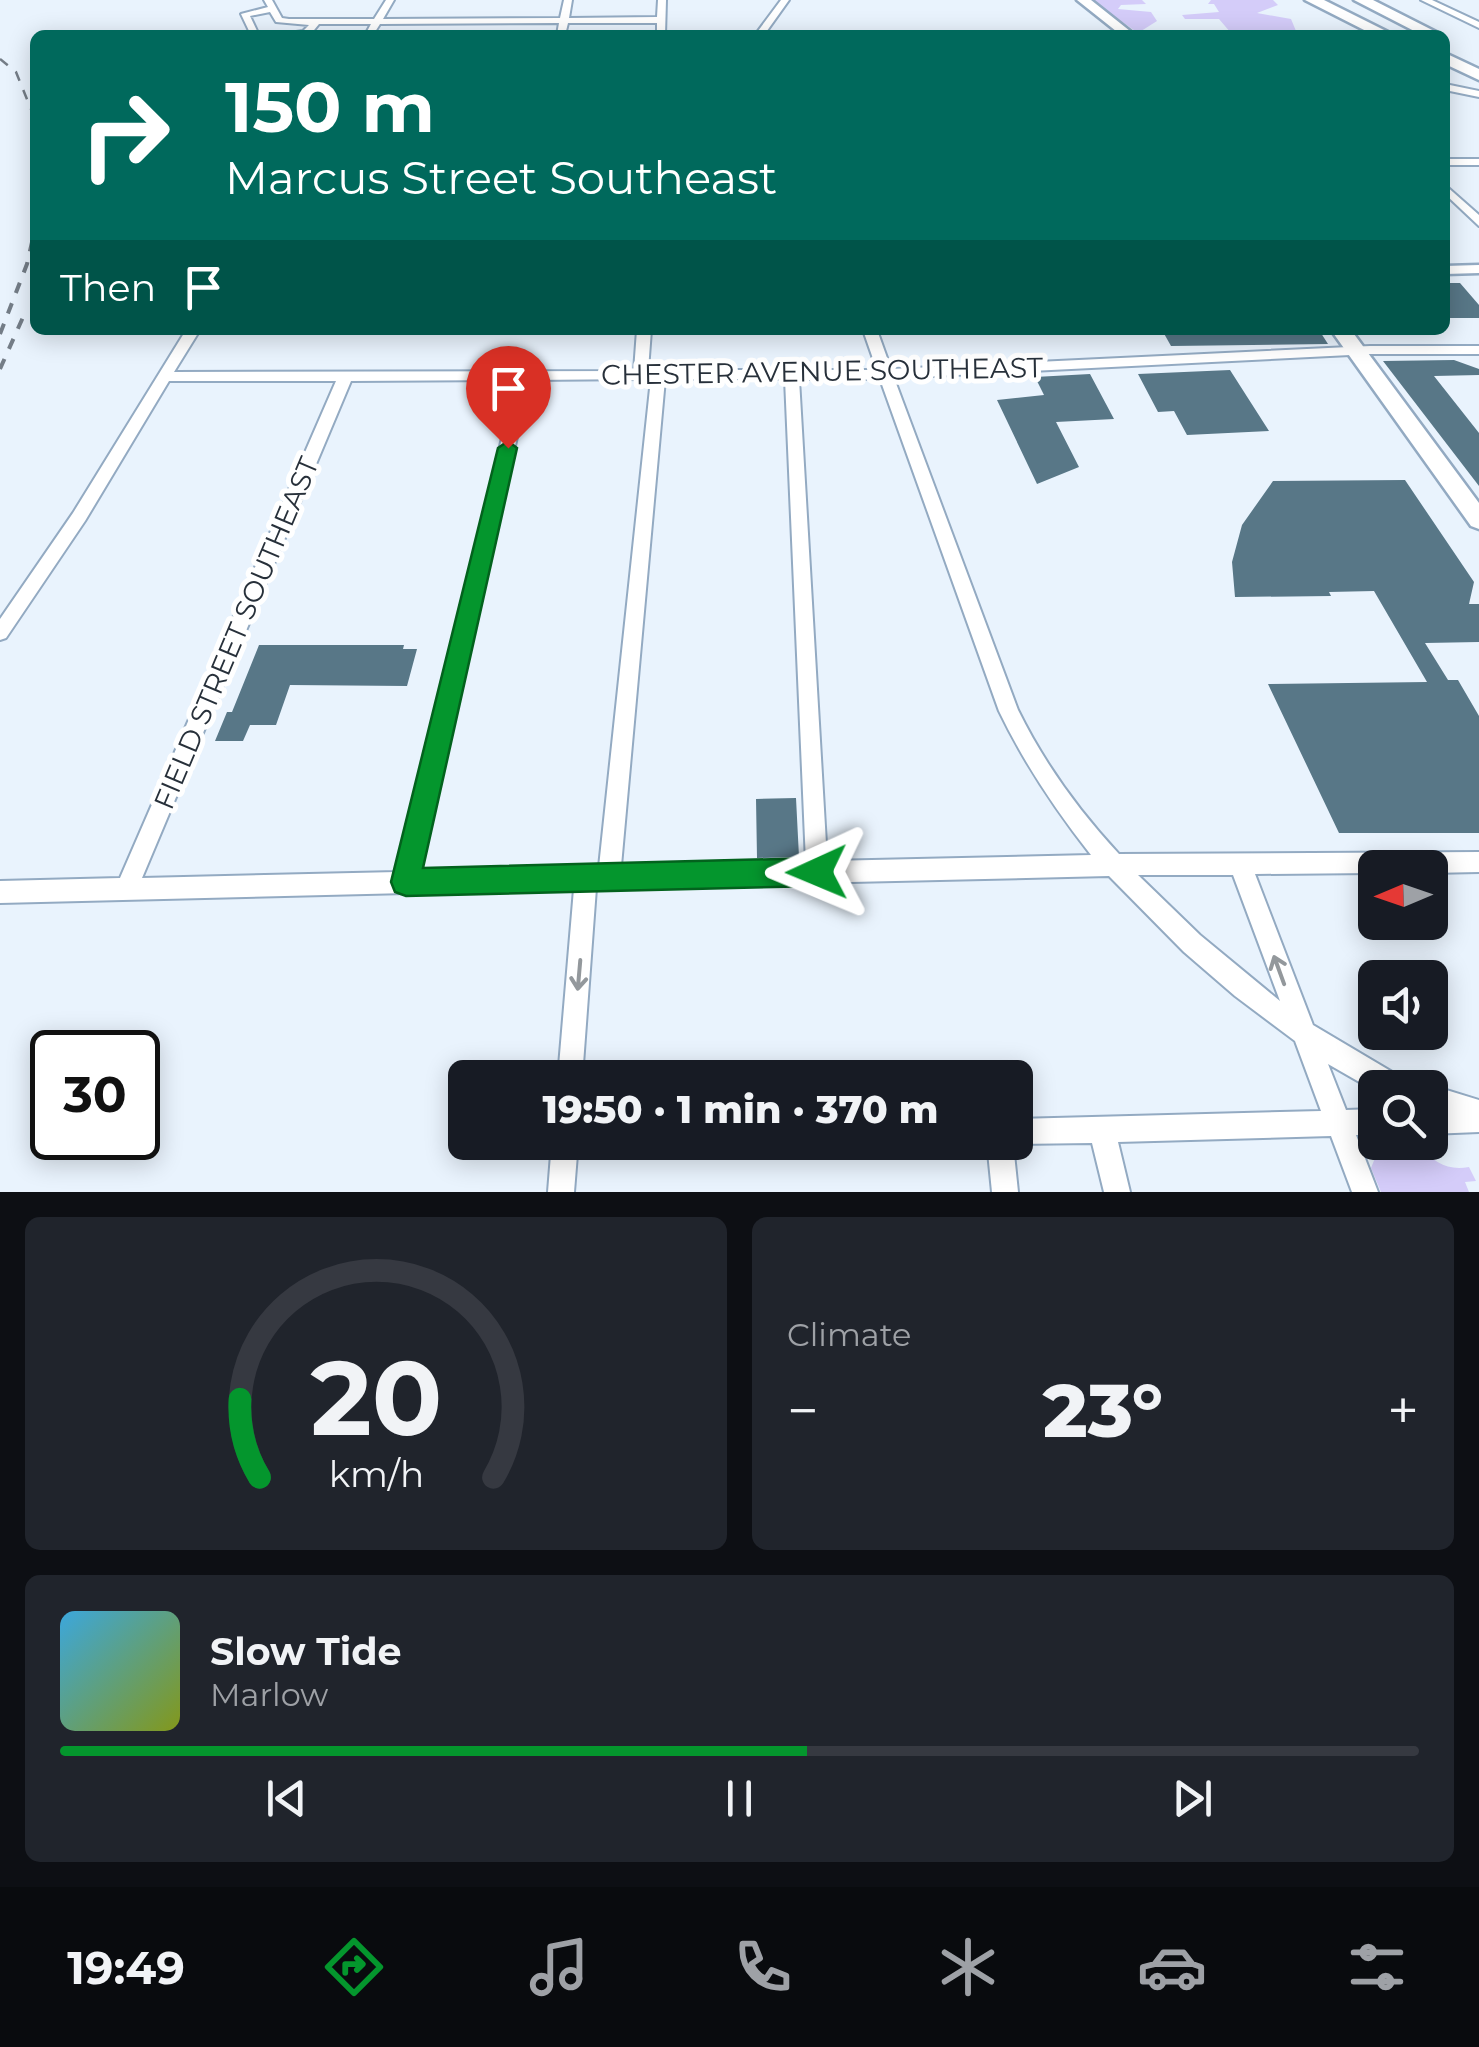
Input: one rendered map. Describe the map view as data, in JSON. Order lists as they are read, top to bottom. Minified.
{"streets":{"street":["CHESTER AVENUE SOUTHEAST","FIELD STREET SOUTHEAST"]},"crossings":[["CHESTER AVENUE SOUTHEAST","FIELD STREET SOUTHEAST"]],"north":"left","page":{"turn":["150 m","Marcus Street Southeast"],"then":"Then","limit":"30","trip":"19:50 · 1 min · 370 m","tile":"Climate","heat":["−","23°","+"],"song":["Slow Tide","Marlow"],"tabs":"19:49","gauge":["20","km/h"]}}
